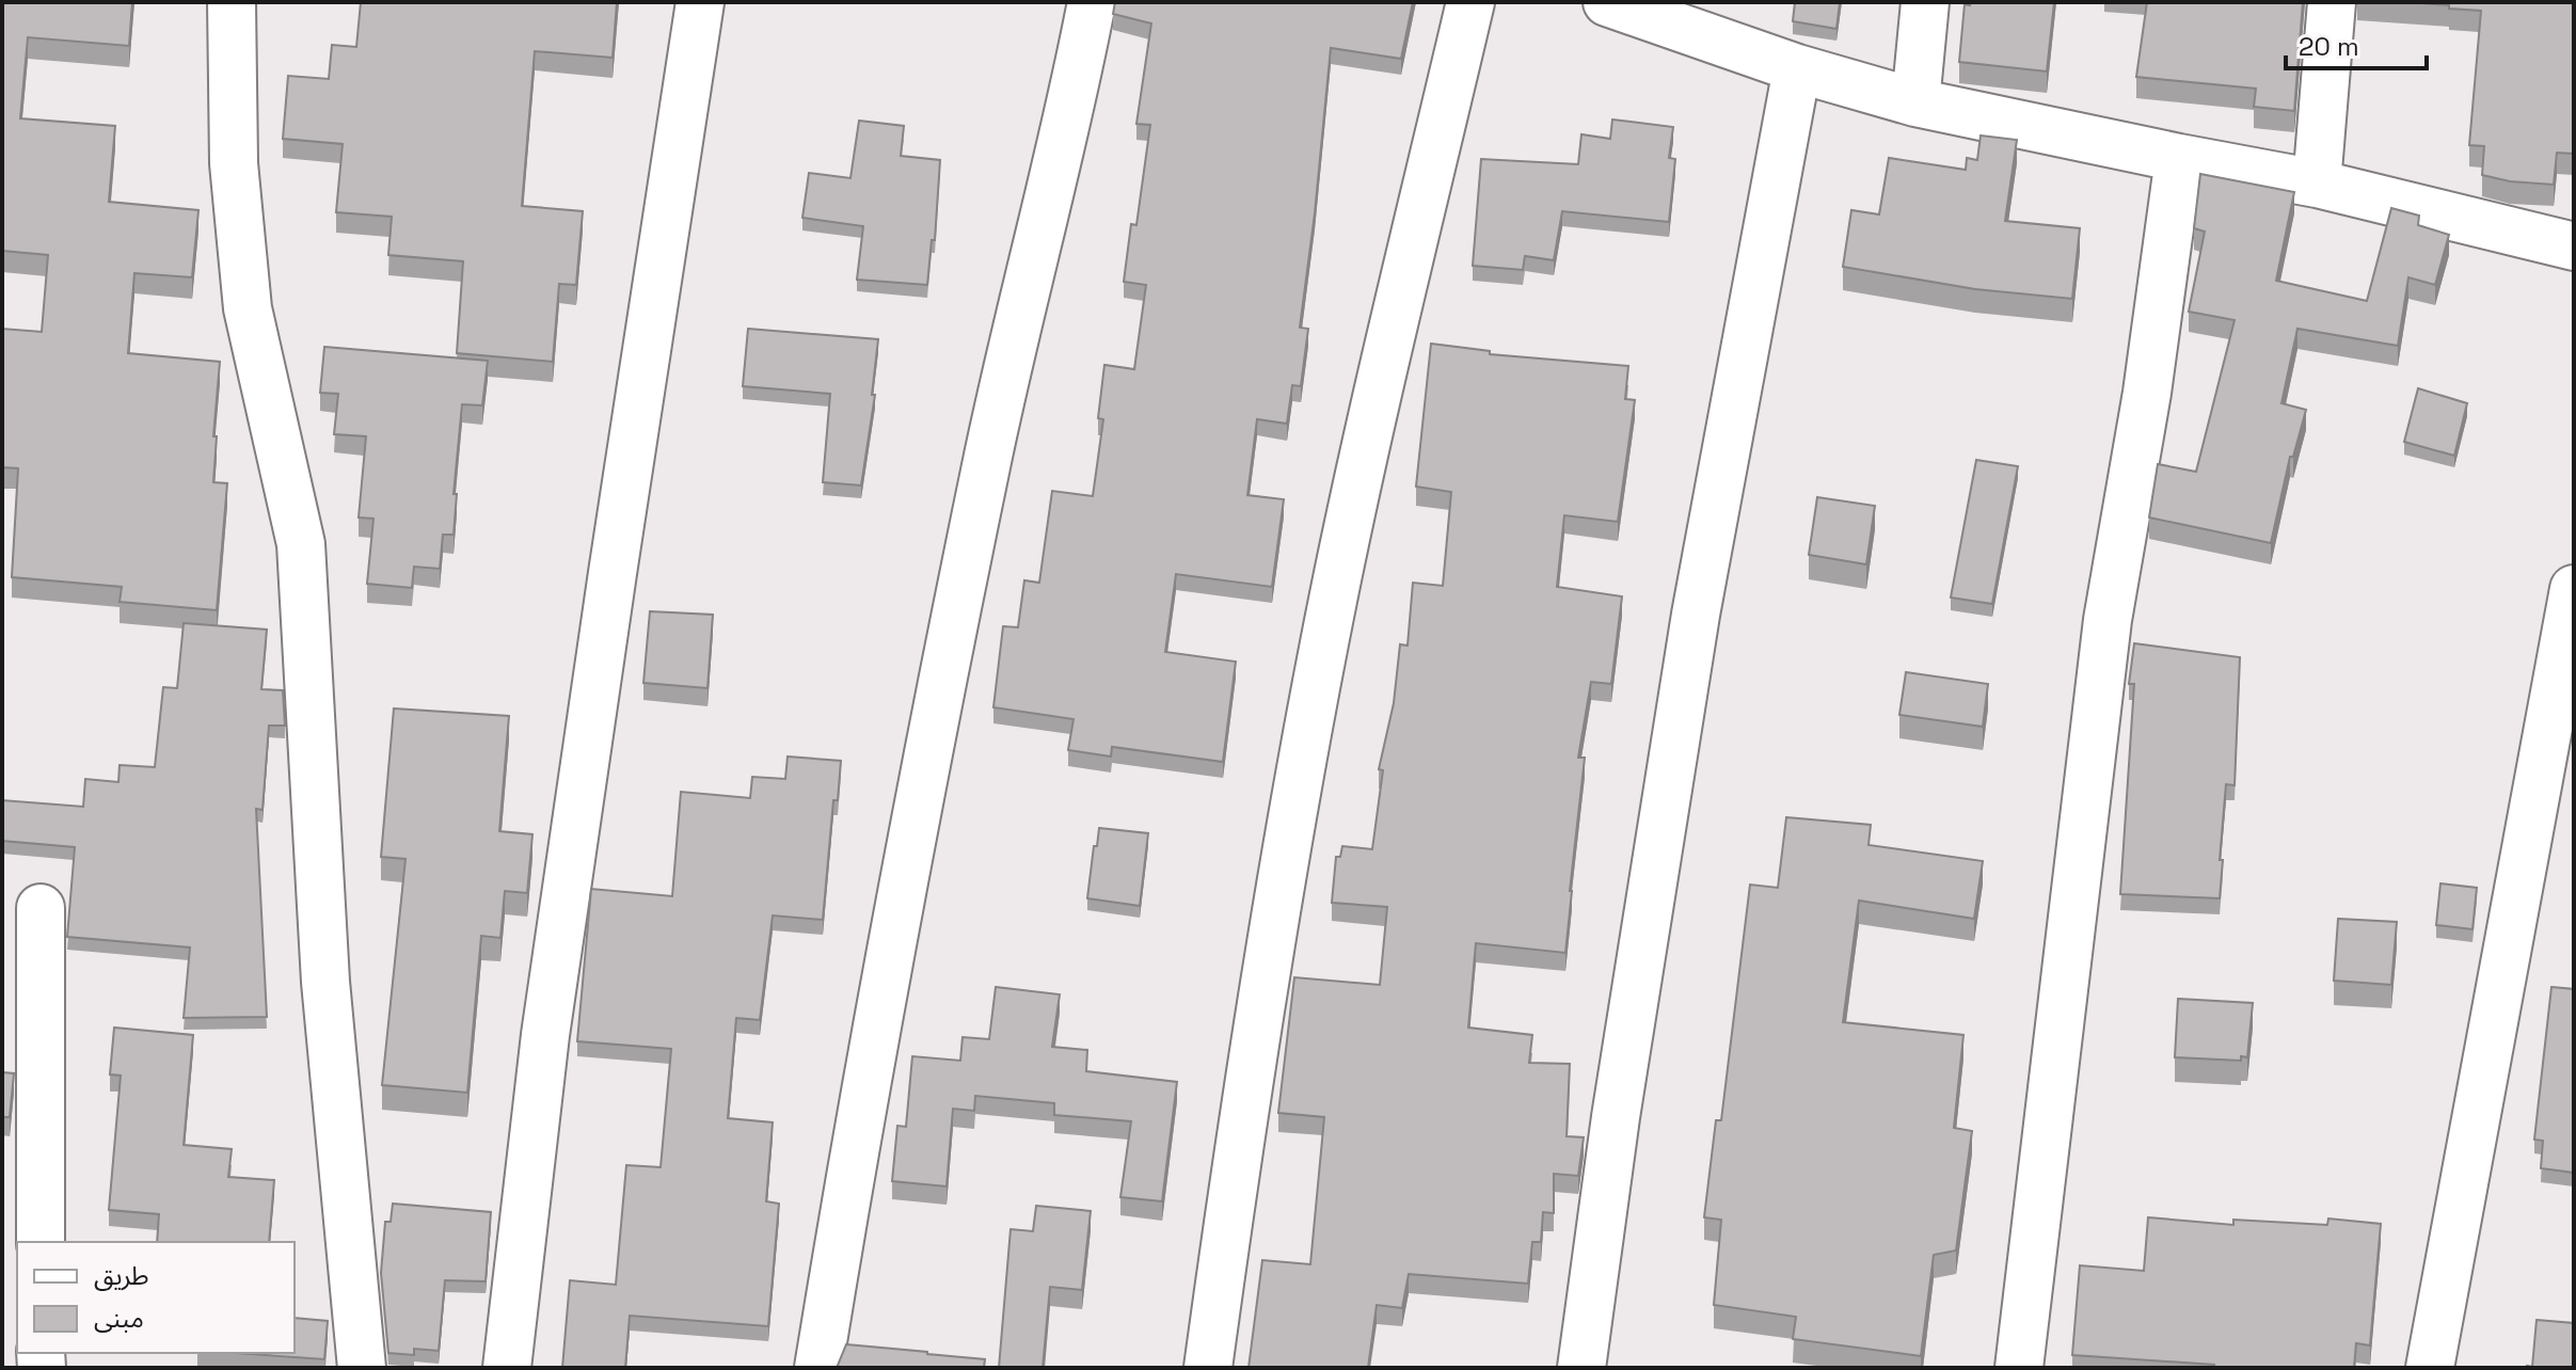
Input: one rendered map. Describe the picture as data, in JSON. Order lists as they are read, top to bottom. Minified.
{"legend":["طريق","مبنى"],"scale_bar":"20 m"}
